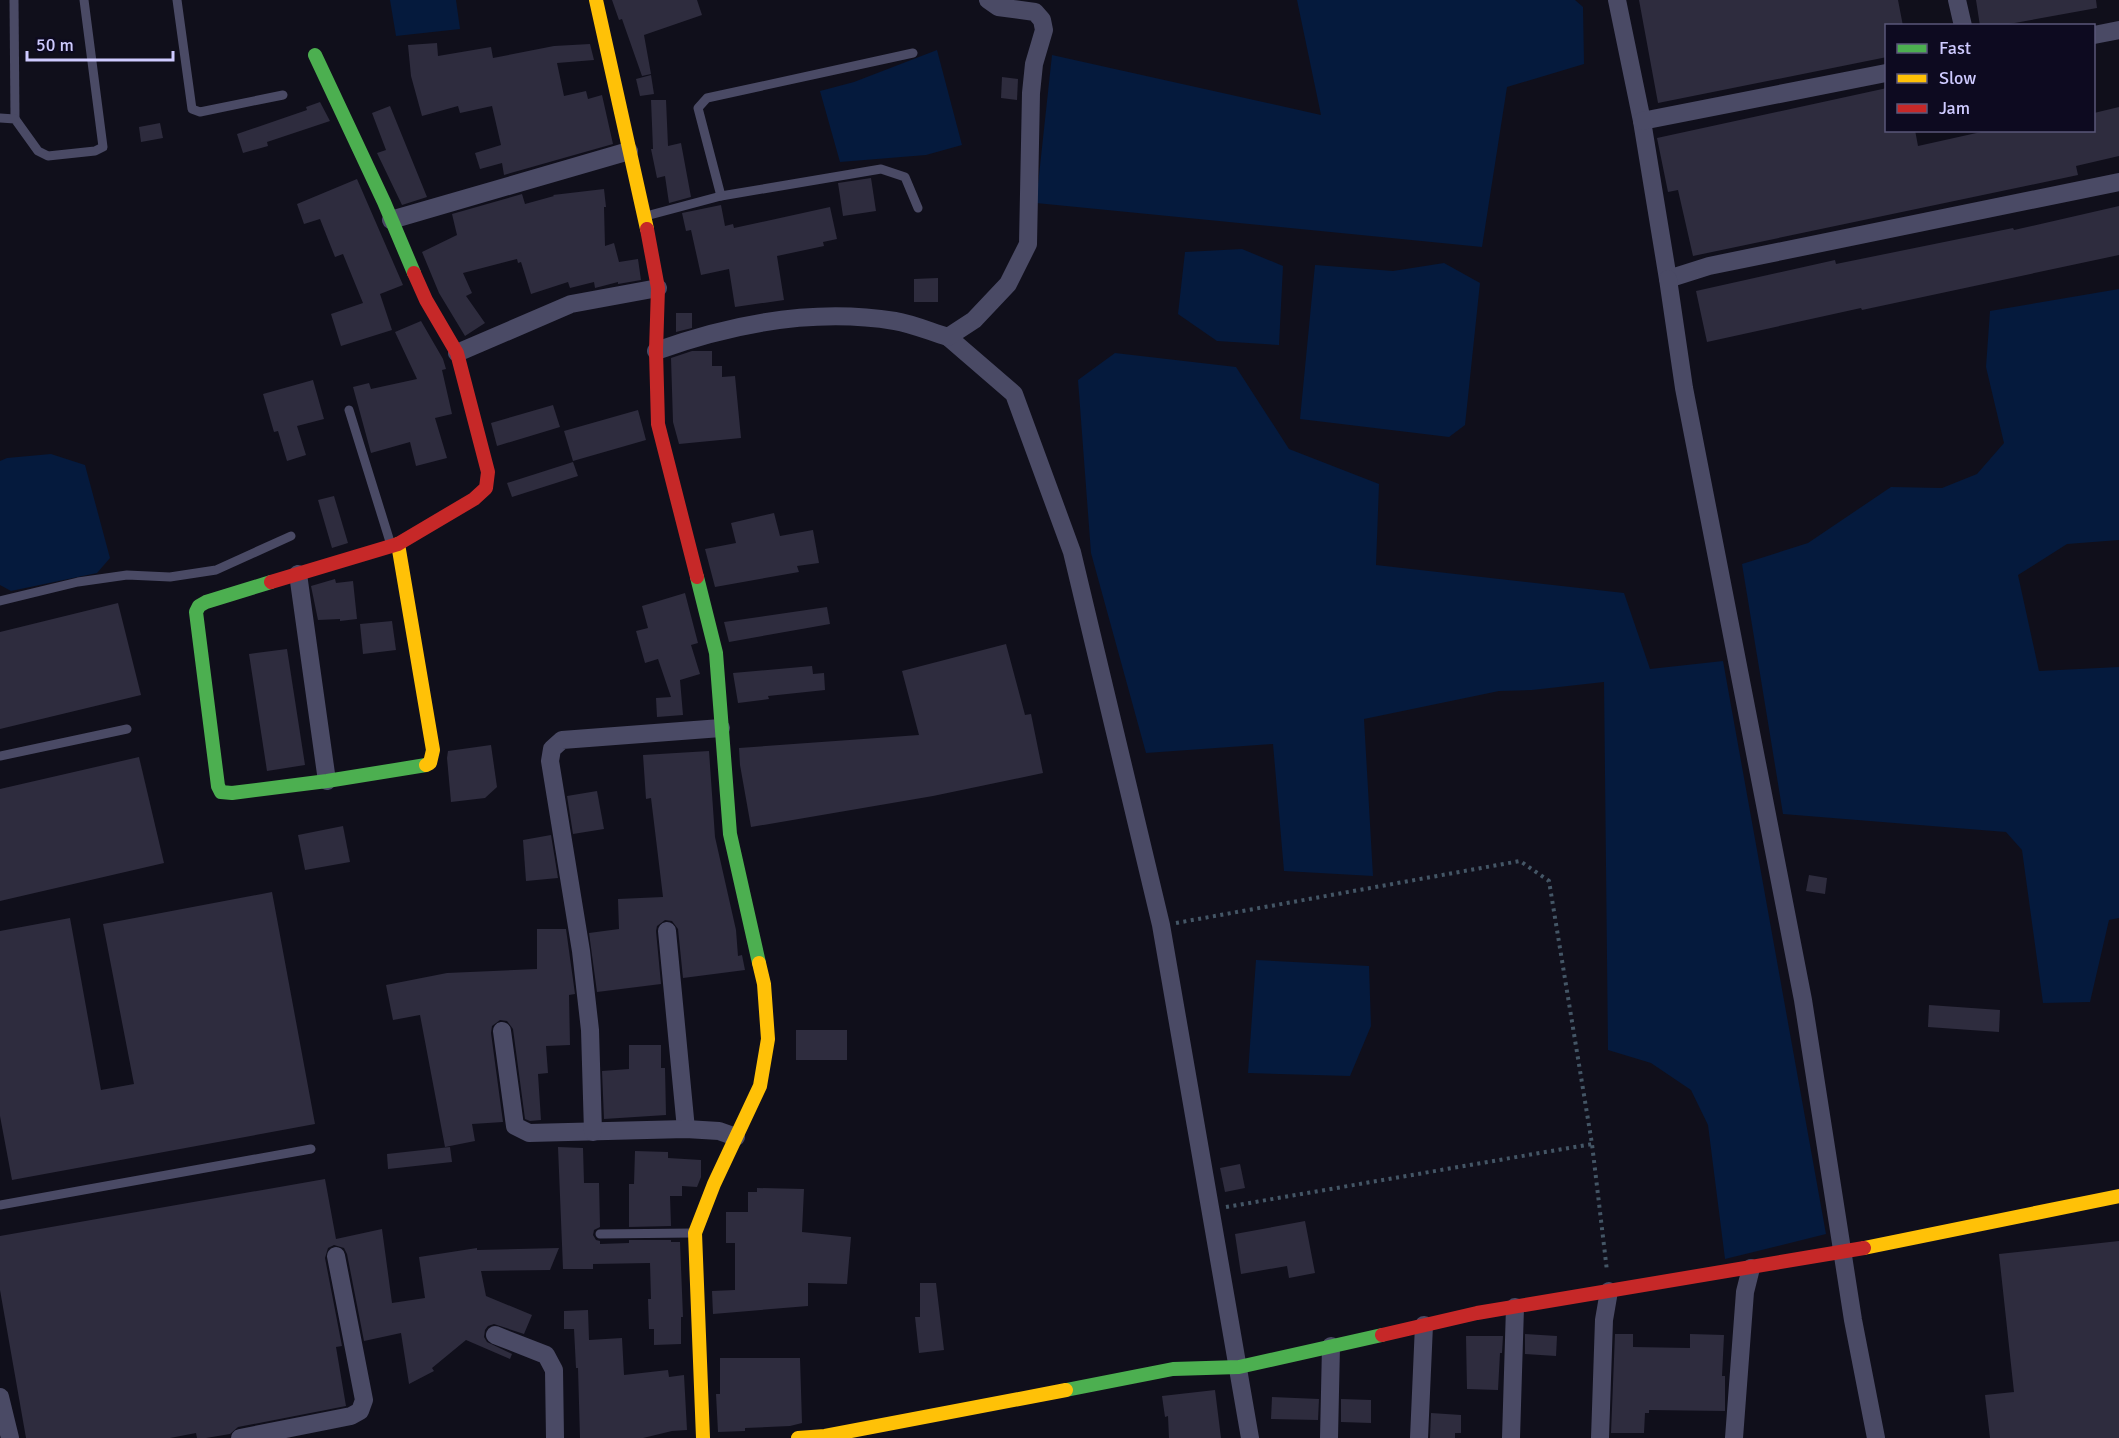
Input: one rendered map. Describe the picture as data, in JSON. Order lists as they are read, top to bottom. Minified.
{"legend":["Fast","Slow","Jam"],"scale_bar":"50 m"}
